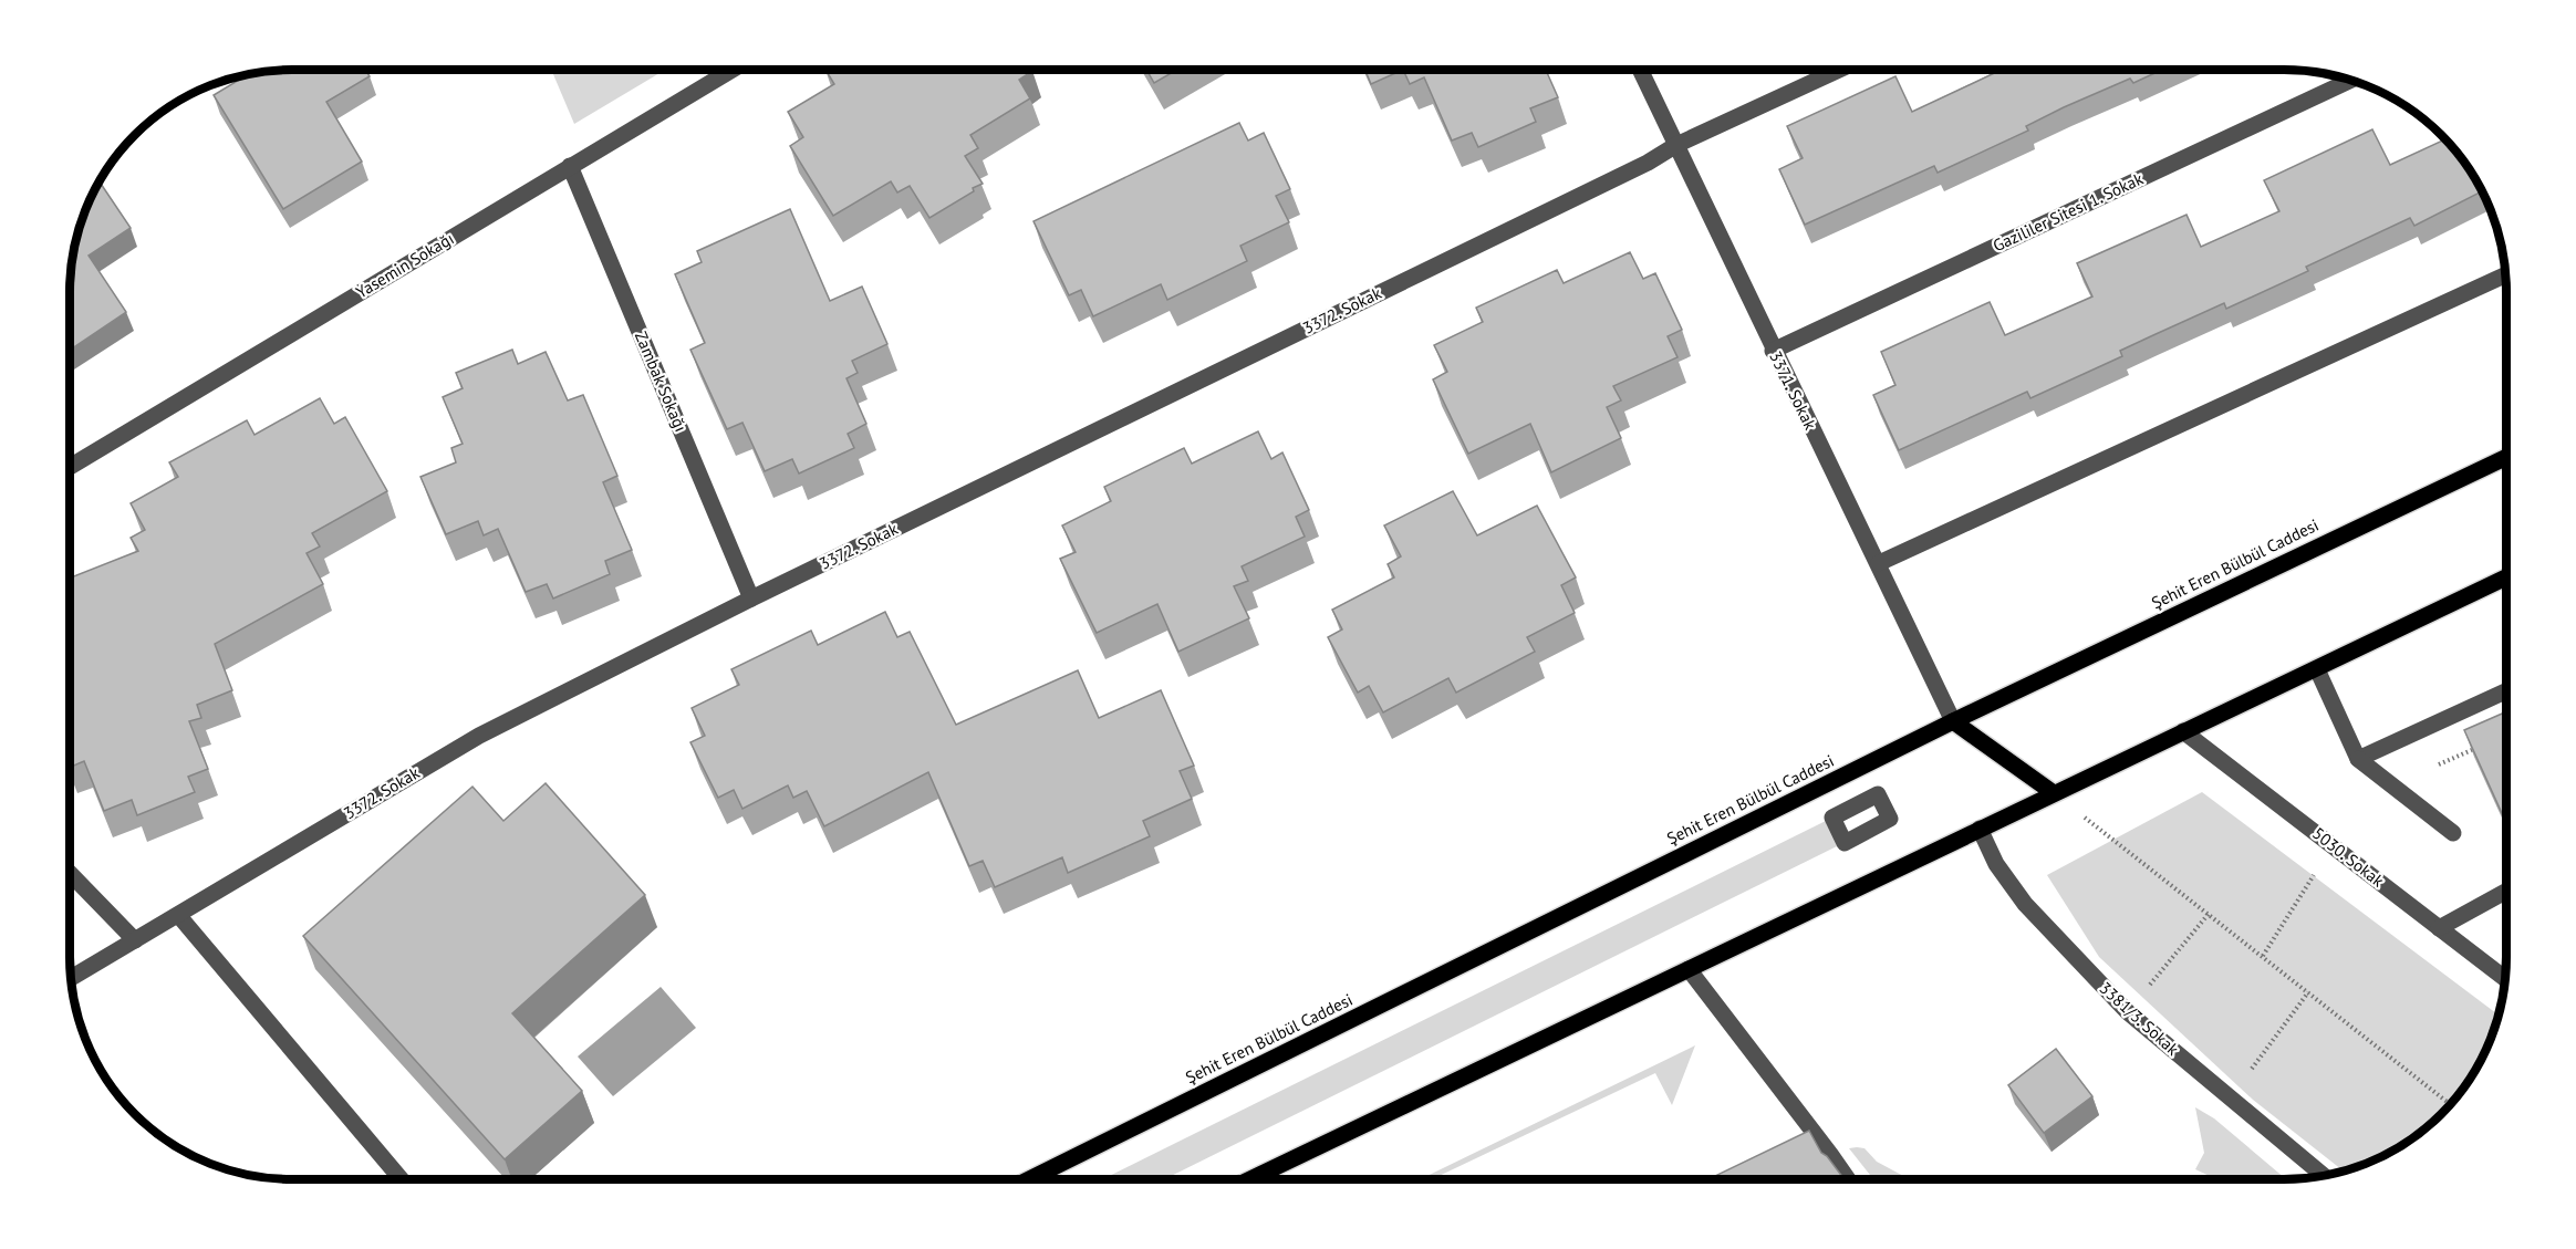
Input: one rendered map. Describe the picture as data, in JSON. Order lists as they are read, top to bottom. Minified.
{"streets":{"main road":["Şehit Eren Bülbül Caddesi"],"street":["Gazililer Sitesi 1. Sokak","Yasemin Sokağı","3372. Sokak","Zambak Sokağı","3371. Sokak","5030. Sokak","3381/3. Sokak"]},"crossings":[["Gazililer Sitesi 1. Sokak","3371. Sokak"],["Yasemin Sokağı","Zambak Sokağı"],["3372. Sokak","Zambak Sokağı"],["3372. Sokak","3371. Sokak"],["3371. Sokak","Şehit Eren Bülbül Caddesi"]]}
